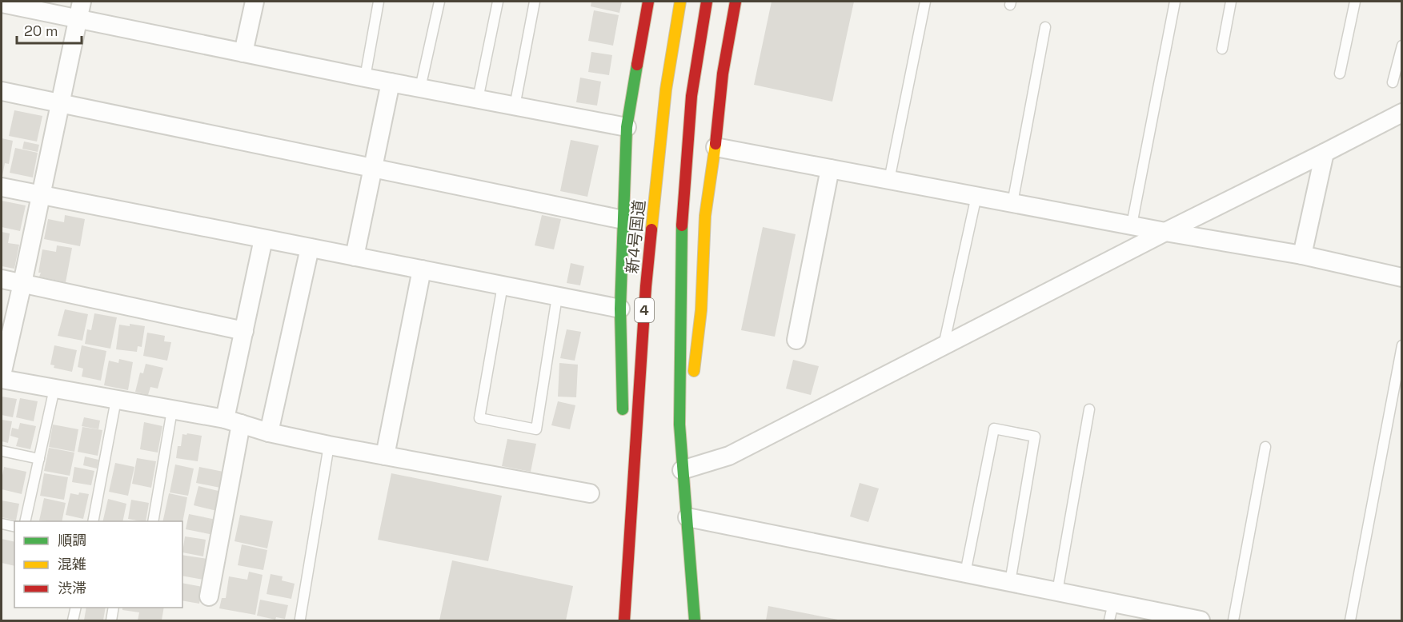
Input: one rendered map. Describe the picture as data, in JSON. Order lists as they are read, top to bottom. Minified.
{"streets":{"highway":["新4号国道","4"]},"legend":["順調","混雑","渋滞"],"scale_bar":"20 m"}
